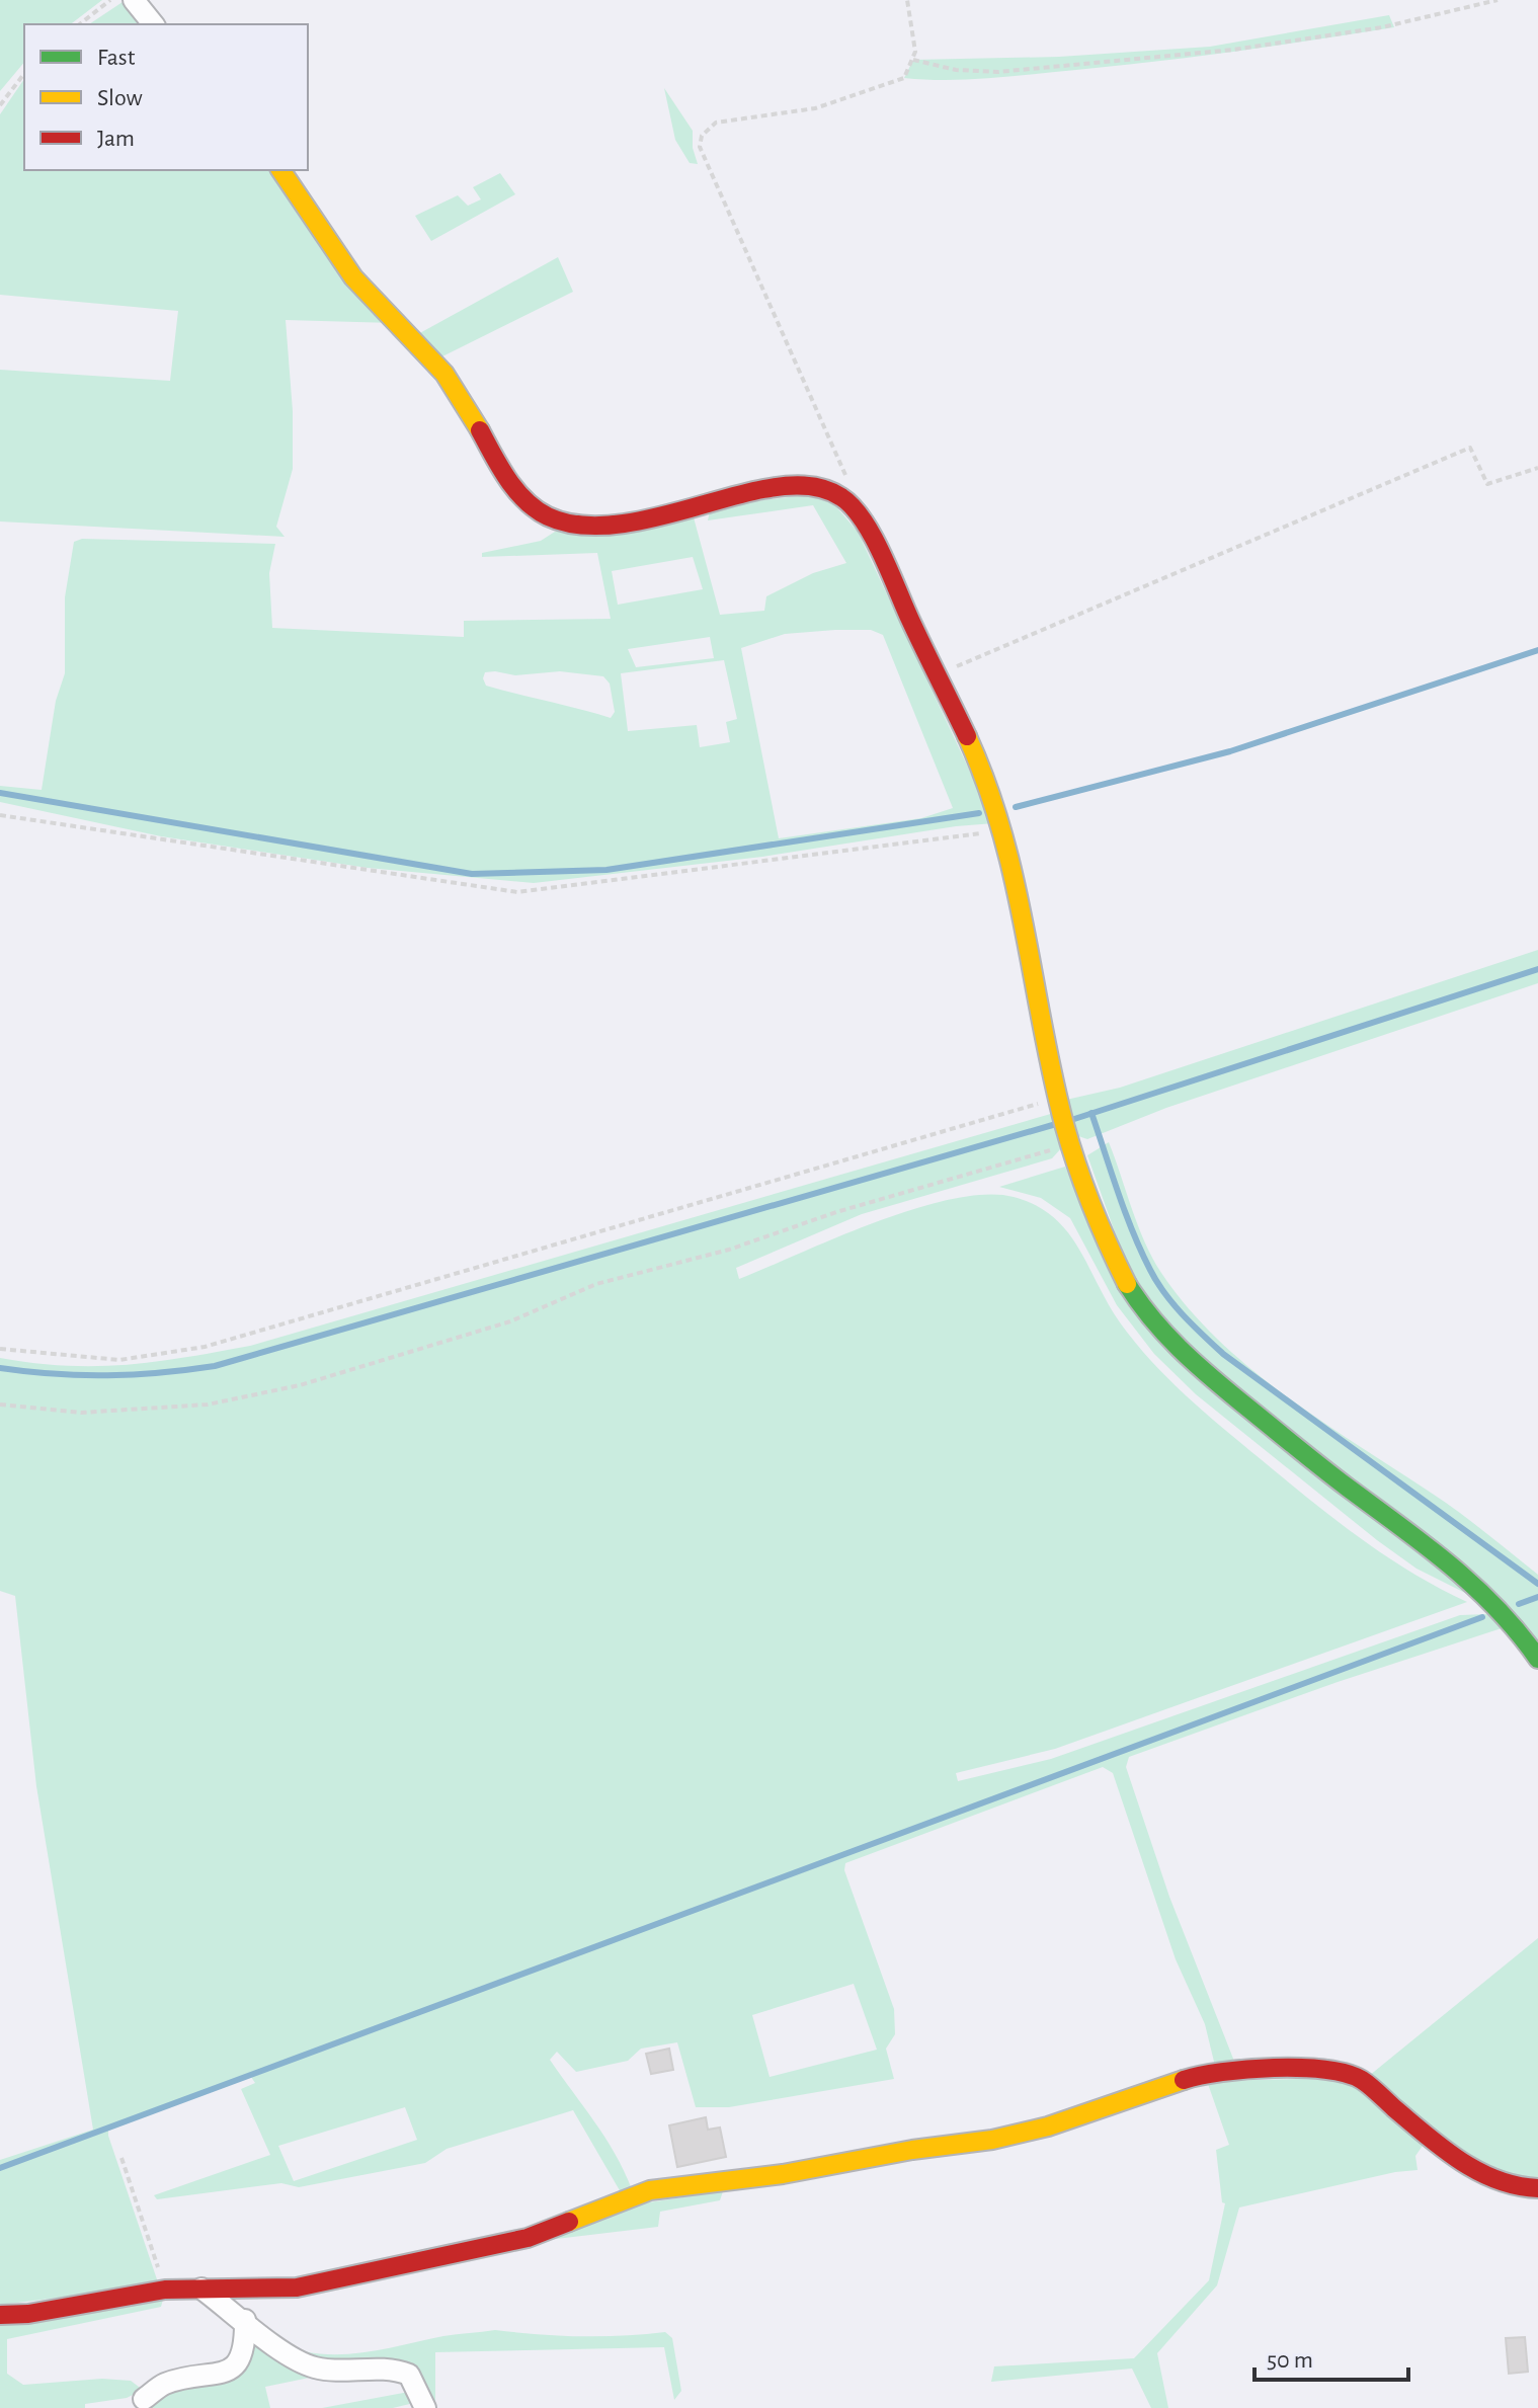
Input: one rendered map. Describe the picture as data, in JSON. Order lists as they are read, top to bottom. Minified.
{"legend":["Fast","Slow","Jam"],"scale_bar":"50 m"}
